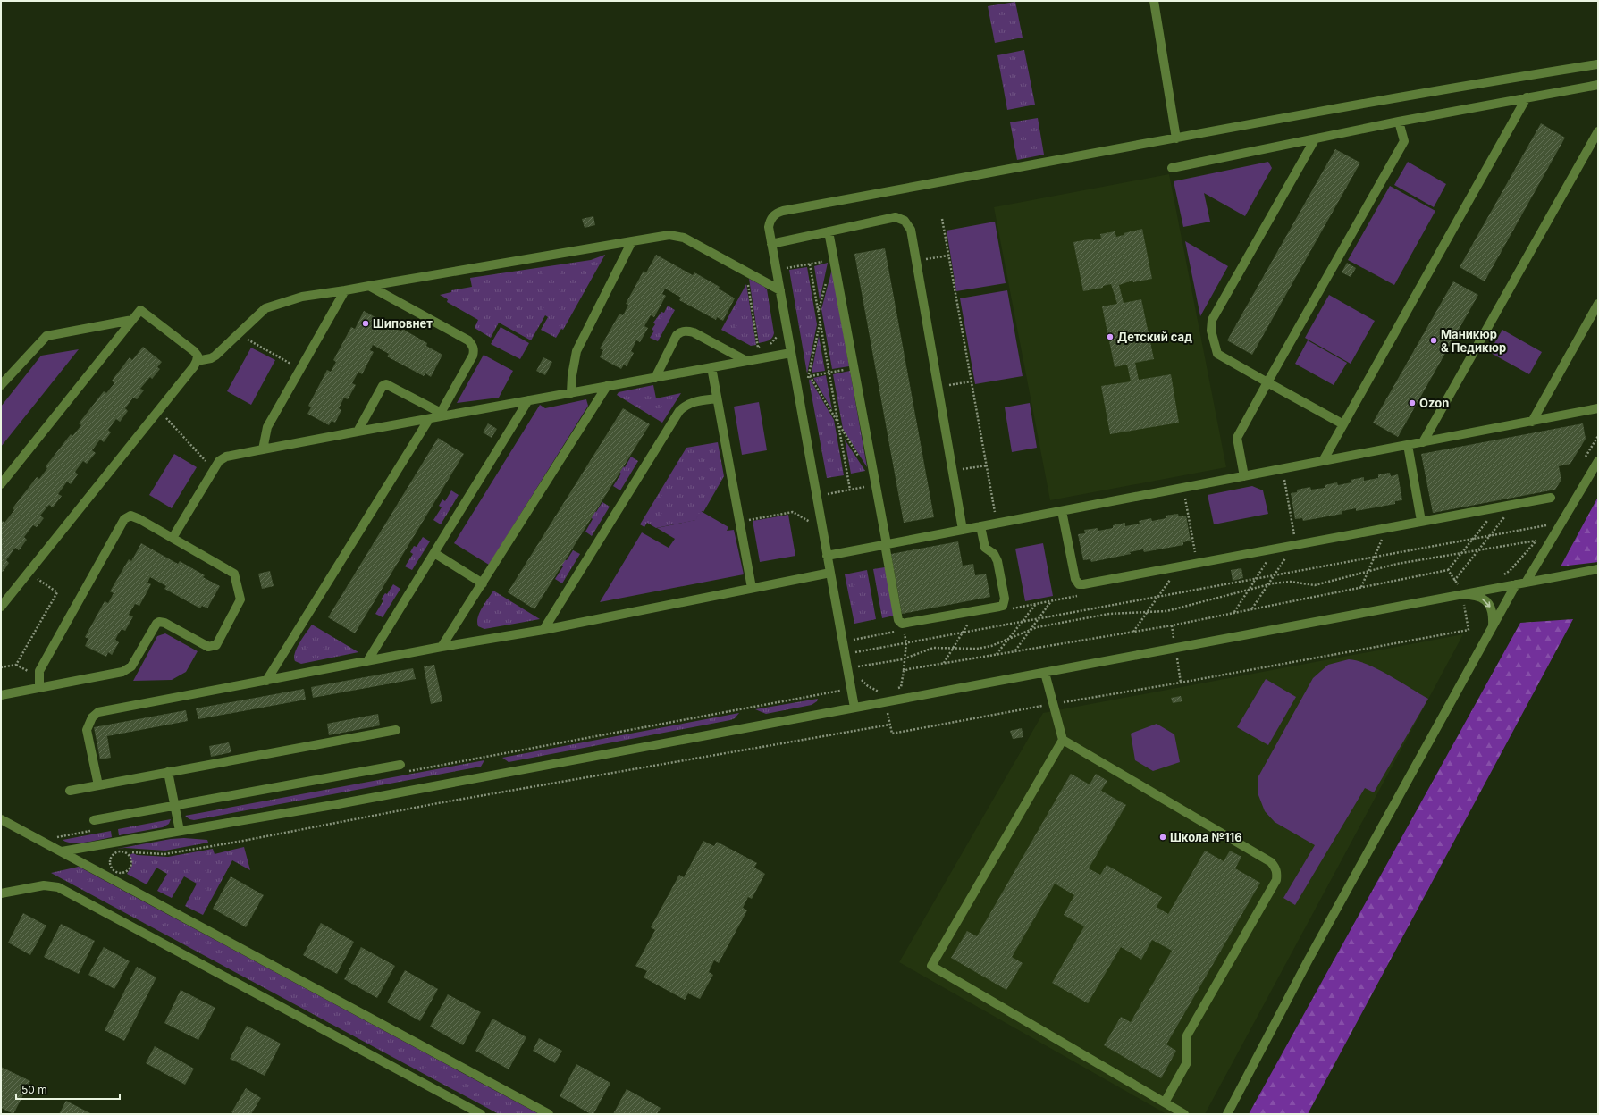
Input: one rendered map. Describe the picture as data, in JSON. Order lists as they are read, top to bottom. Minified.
{"places":["Шиповнет","Детский сад","Маникюр & Педикюр","Ozon","Школа №116"],"scale_bar":"50 m"}
